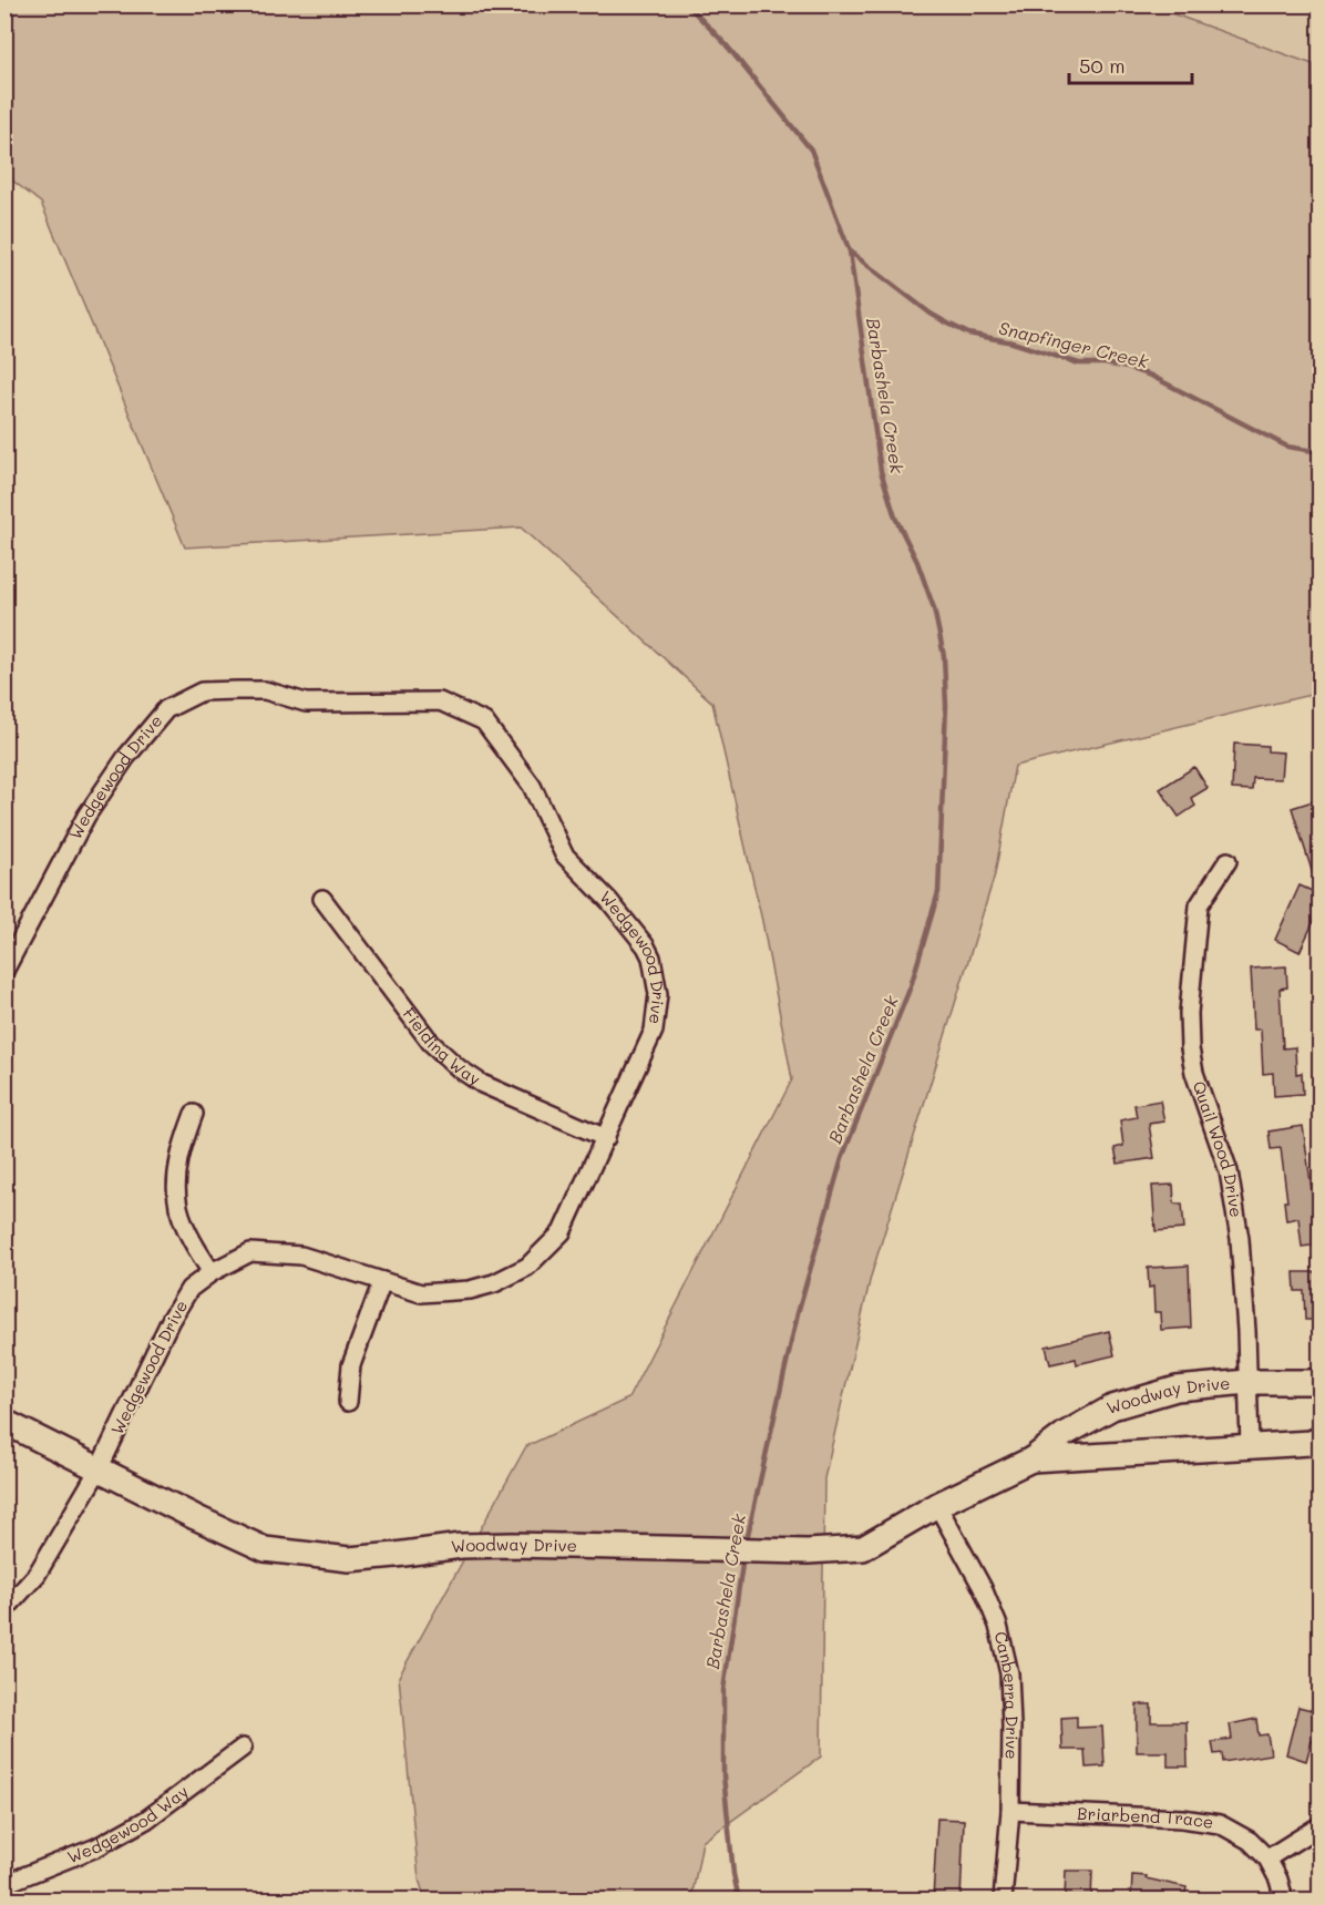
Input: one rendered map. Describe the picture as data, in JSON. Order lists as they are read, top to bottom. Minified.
{"streets":{"street":["Wedgewood Drive","Fielding Way","Quail Wood Drive","Woodway Drive","Canberra Drive","Briarbend Trace","Wedgewood Way"]},"crossings":[["Wedgewood Drive","Fielding Way"],["Wedgewood Drive","Woodway Drive"],["Quail Wood Drive","Woodway Drive"],["Woodway Drive","Canberra Drive"],["Canberra Drive","Briarbend Trace"]],"water":["Snapfinger Creek","Barbashela Creek"],"scale_bar":"50 m"}
